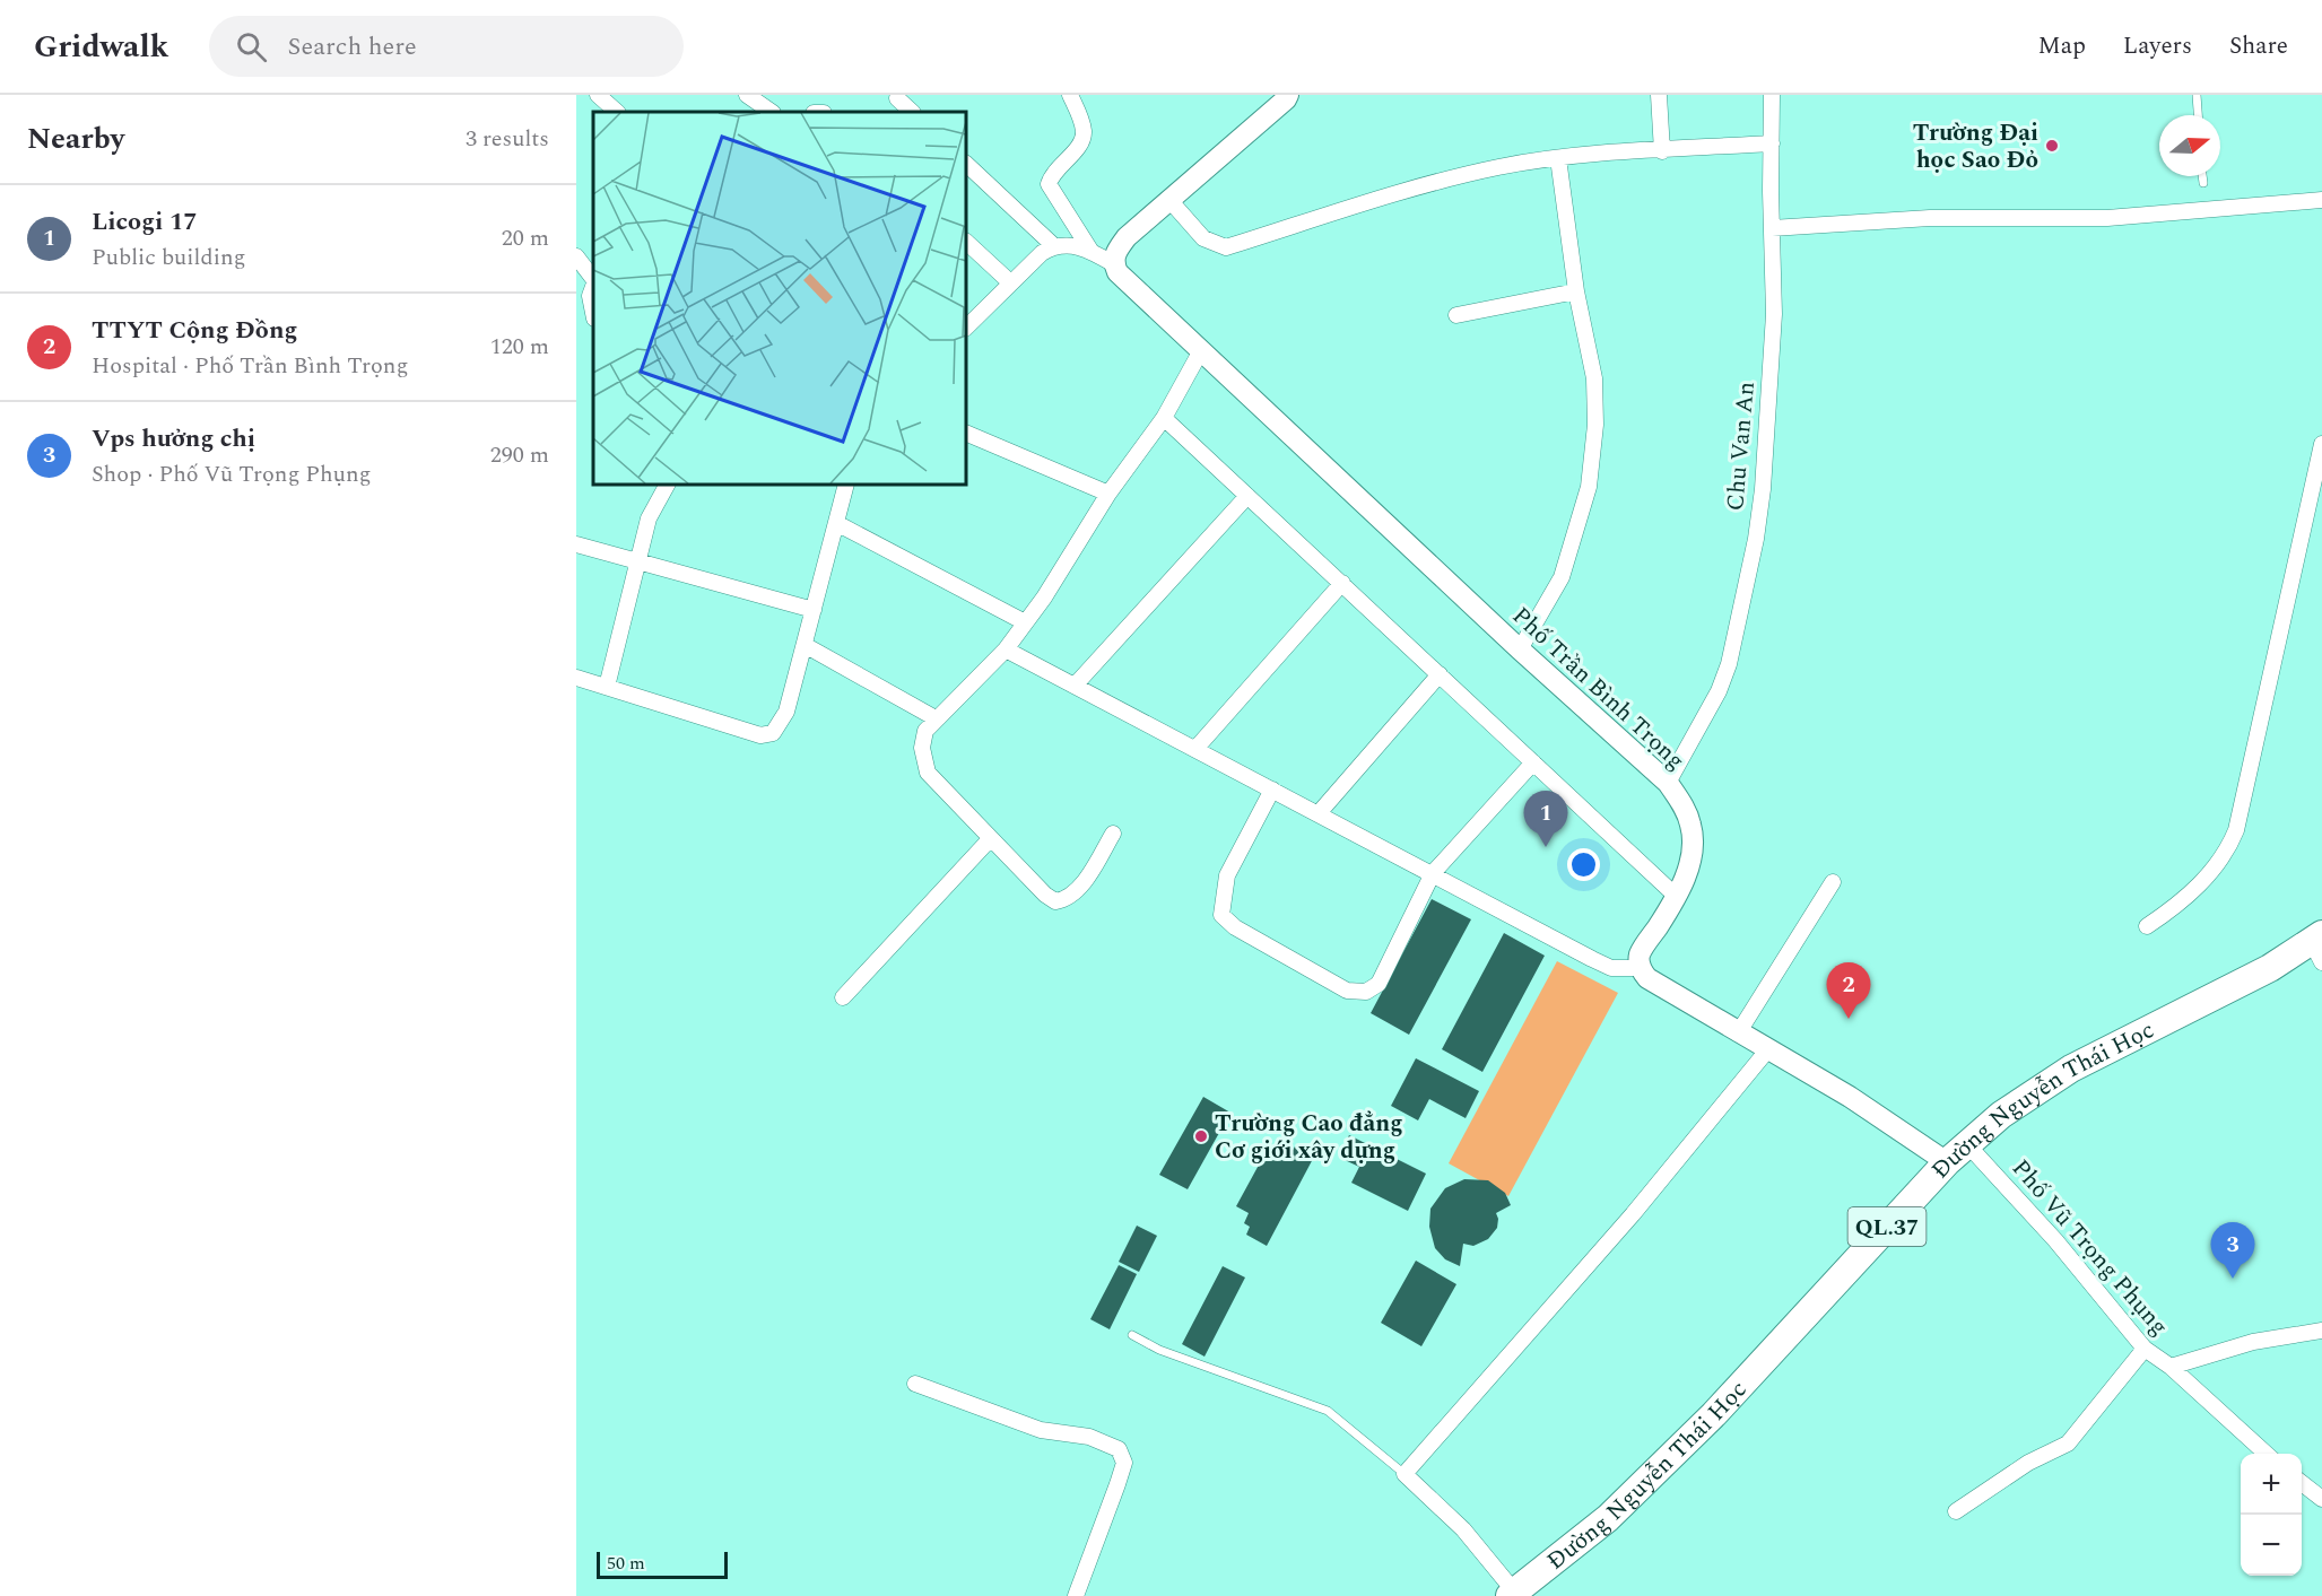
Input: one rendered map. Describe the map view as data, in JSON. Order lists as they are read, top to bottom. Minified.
{"streets":{"highway":["Đường Nguyễn Thái Học","QL.37"],"street":["Chu Van An","Phố Trần Bình Trọng","Phố Vũ Trọng Phụng"]},"crossings":[["Chu Van An","Phố Trần Bình Trọng"],["Đường Nguyễn Thái Học","Phố Vũ Trọng Phụng"]],"places":["Trường Đại học Sao Đỏ","Trường Cao đẳng Cơ giới xây dựng"],"scale_bar":"50 m","north":"right","page":{"header":"Gridwalk","search":"Search here","nav":["Map","Layers","Share"],"heading":["Nearby","3 results"],"list":[{"mark":"1","name":"Licogi 17","note":"Public building","value":"20 m"},{"mark":"2","name":"TTYT Cộng Đồng","note":"Hospital · Phố Trần Bình Trọng","value":"120 m"},{"mark":"3","name":"Vps hưởng chị","note":"Shop · Phố Vũ Trọng Phụng","value":"290 m"}],"pins":["1","2","3"],"map_buttons":["+","−"],"scale":"50 m"}}
